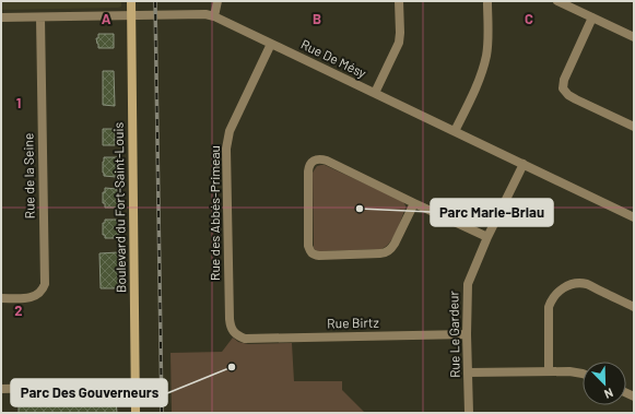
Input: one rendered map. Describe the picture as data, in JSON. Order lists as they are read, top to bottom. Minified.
{"streets":{"street":["Rue De Mésy","Rue de la Seine","Boulevard du Fort-Saint-Louis","Rue des Abbés-Primeau","Rue Birtz","Rue Le Gardeur"]},"crossings":[["Rue De Mésy","Rue de la Seine"],["Rue De Mésy","Boulevard du Fort-Saint-Louis"],["Rue De Mésy","Rue des Abbés-Primeau"],["Rue De Mésy","Rue Le Gardeur"],["Rue des Abbés-Primeau","Rue Birtz"],["Rue Birtz","Rue Le Gardeur"]],"places":["Parc Marie-Briau","Parc Des Gouverneurs"],"north":"bottom right","grid":{"columns":["A","B","C"],"rows":["1","2"]}}
